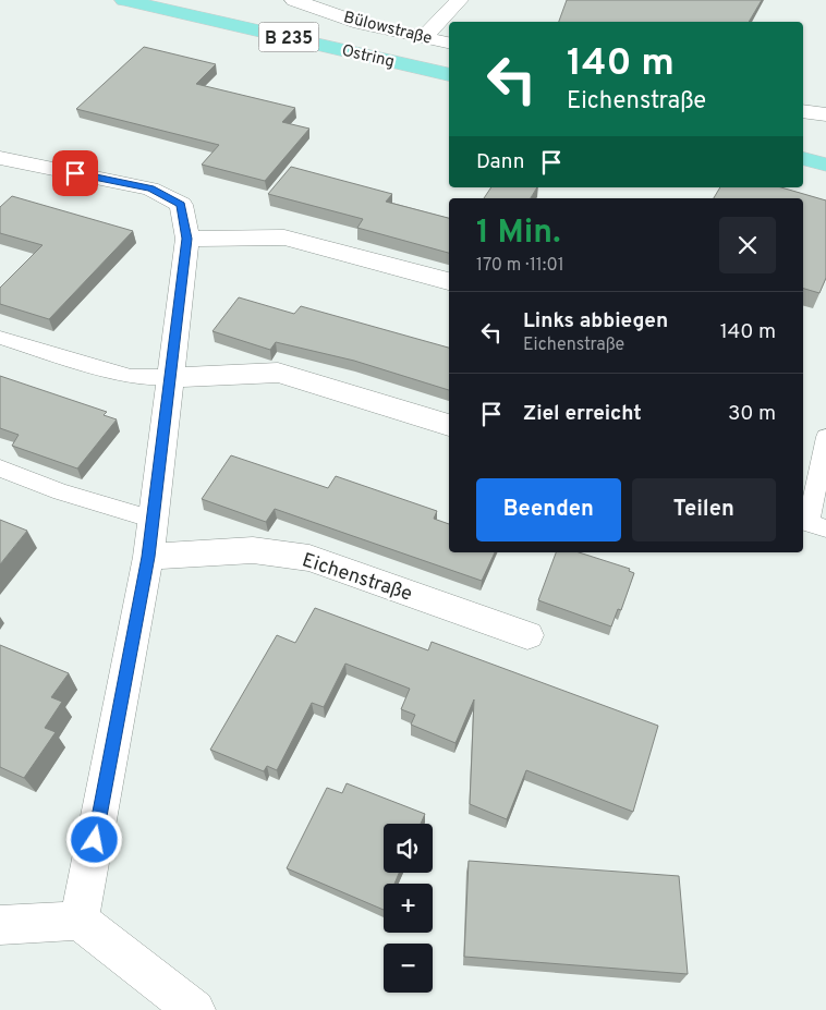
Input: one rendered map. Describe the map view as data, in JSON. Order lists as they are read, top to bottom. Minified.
{"streets":{"main road":["B 235","Ostring"],"street":["Bülowstraße","Eichenstraße"]},"page":{"turn":["140 m","Eichenstraße"],"then":"Dann","heading":["1 Min.","170 m · 11:01"],"list":[{"name":"Links abbiegen","note":"Eichenstraße","value":"140 m"},{"name":"Ziel erreicht","value":"30 m"}],"buttons":["Beenden","Teilen"],"map_buttons":["+","−"]}}
